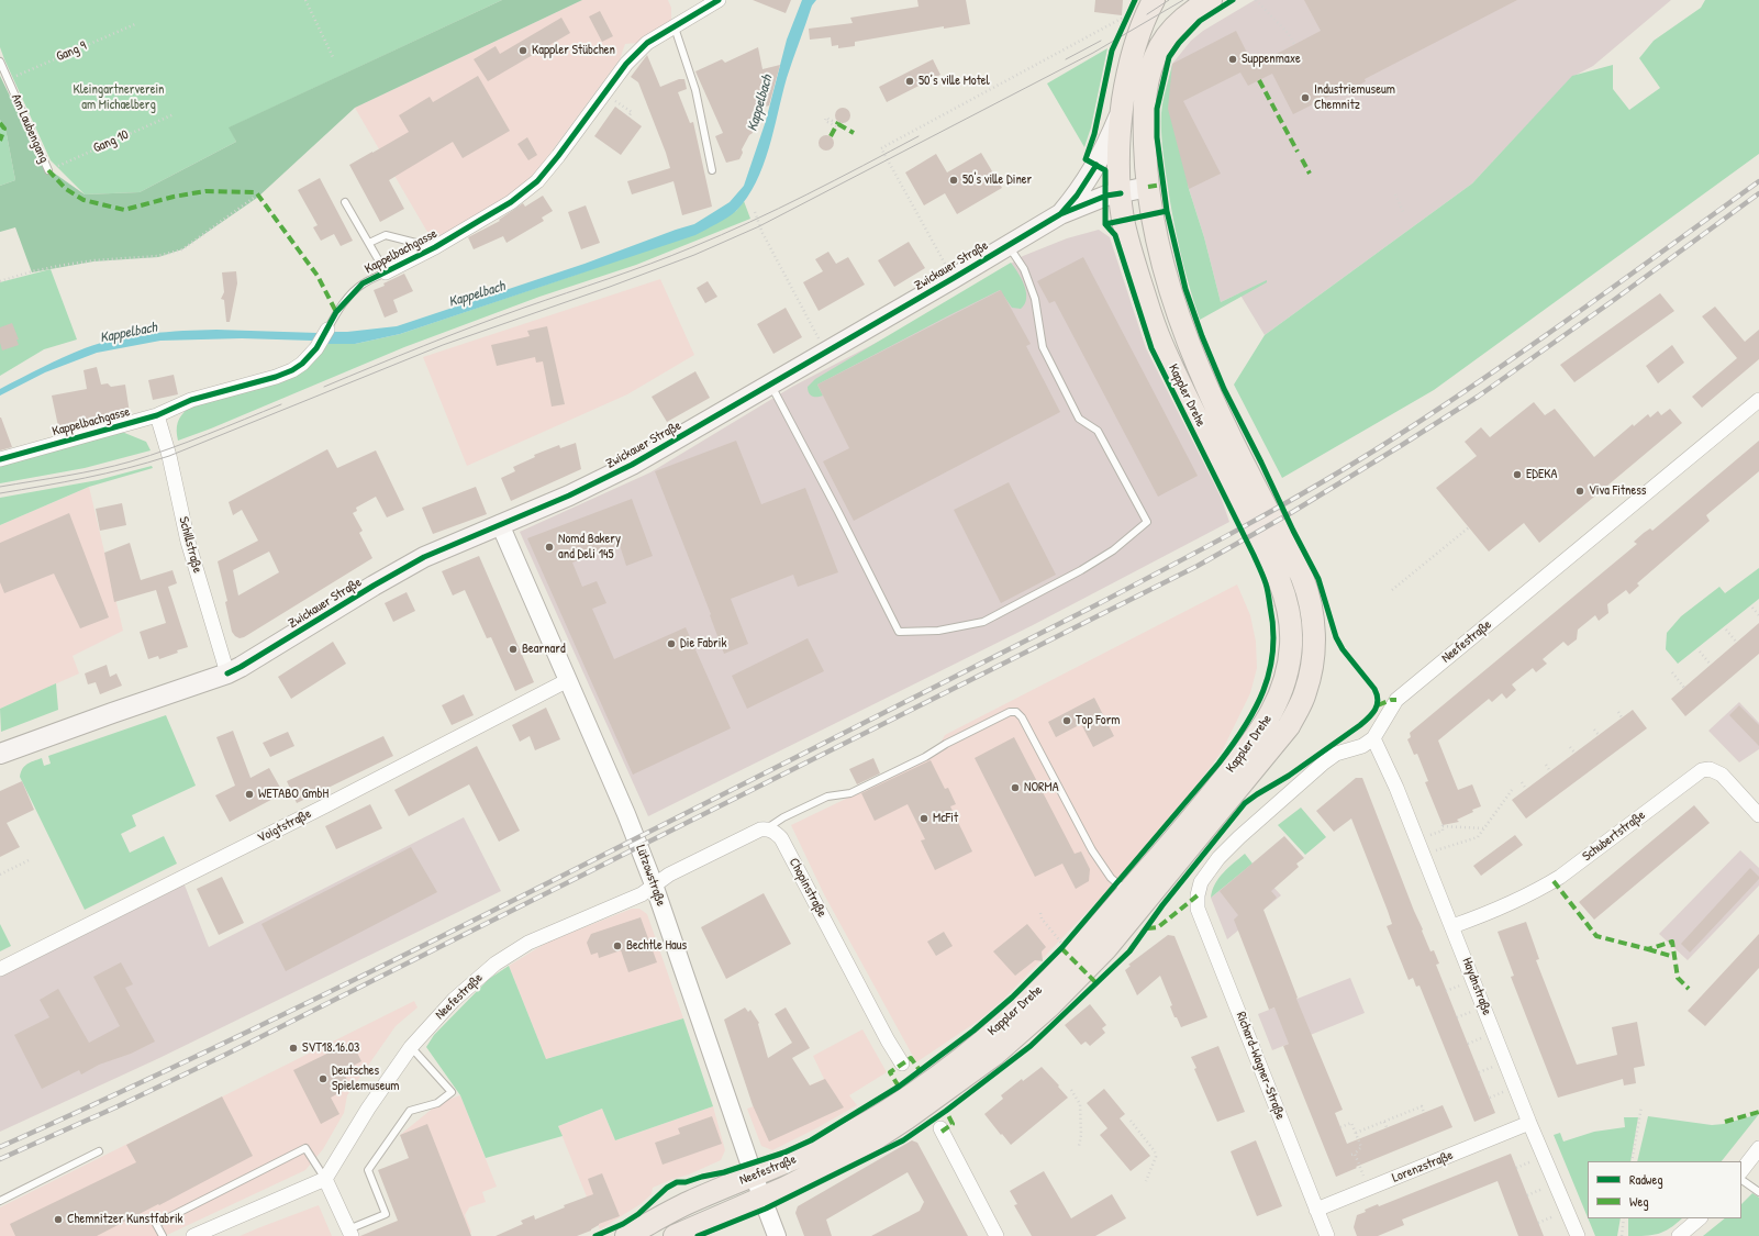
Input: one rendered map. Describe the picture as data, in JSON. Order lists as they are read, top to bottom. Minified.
{"streets":{"main road":["Zwickauer Straße","Kappler Drehe","Neefestraße"],"street":["Kappelbachgasse","Schillstraße","Voigtstraße","Schubertstraße","Lützowstraße","Chopinstraße","Haydnstraße","Richard-Wagner-Straße","Lorenzstraße"],"lane":["Am Laubengang"],"path":["Gang 9","Gang 10"]},"crossings":[["Gang 9","Am Laubengang"],["Am Laubengang","Gang 10"],["Kappelbachgasse","Schillstraße"],["Zwickauer Straße","Kappler Drehe"],["Zwickauer Straße","Schillstraße"],["Zwickauer Straße","Lützowstraße"],["Kappler Drehe","Neefestraße"],["Neefestraße","Lützowstraße"],["Neefestraße","Haydnstraße"],["Neefestraße","Richard-Wagner-Straße"],["Voigtstraße","Lützowstraße"],["Schubertstraße","Haydnstraße"],["Haydnstraße","Richard-Wagner-Straße"],["Haydnstraße","Lorenzstraße"],["Richard-Wagner-Straße","Lorenzstraße"]],"water":["Kappelbach"],"parks":["Kleingartnerverein am Michaelberg"],"places":["Kappler Stübchen","Suppenmaxe","50’s ville Motel","Industriemuseum Chemnitz","50's ville Diner","EDEKA","Viva Fitness","Nomd Bakery and Deli 145","Die Fabrik","Bearnard","Top Form","NORMA","WETABO GmbH","McFit","Bechtle Haus","SVT18.16.03","Deutsches Spielemuseum","Chemnitzer Kunstfabrik"],"legend":["Radweg","Weg"]}
